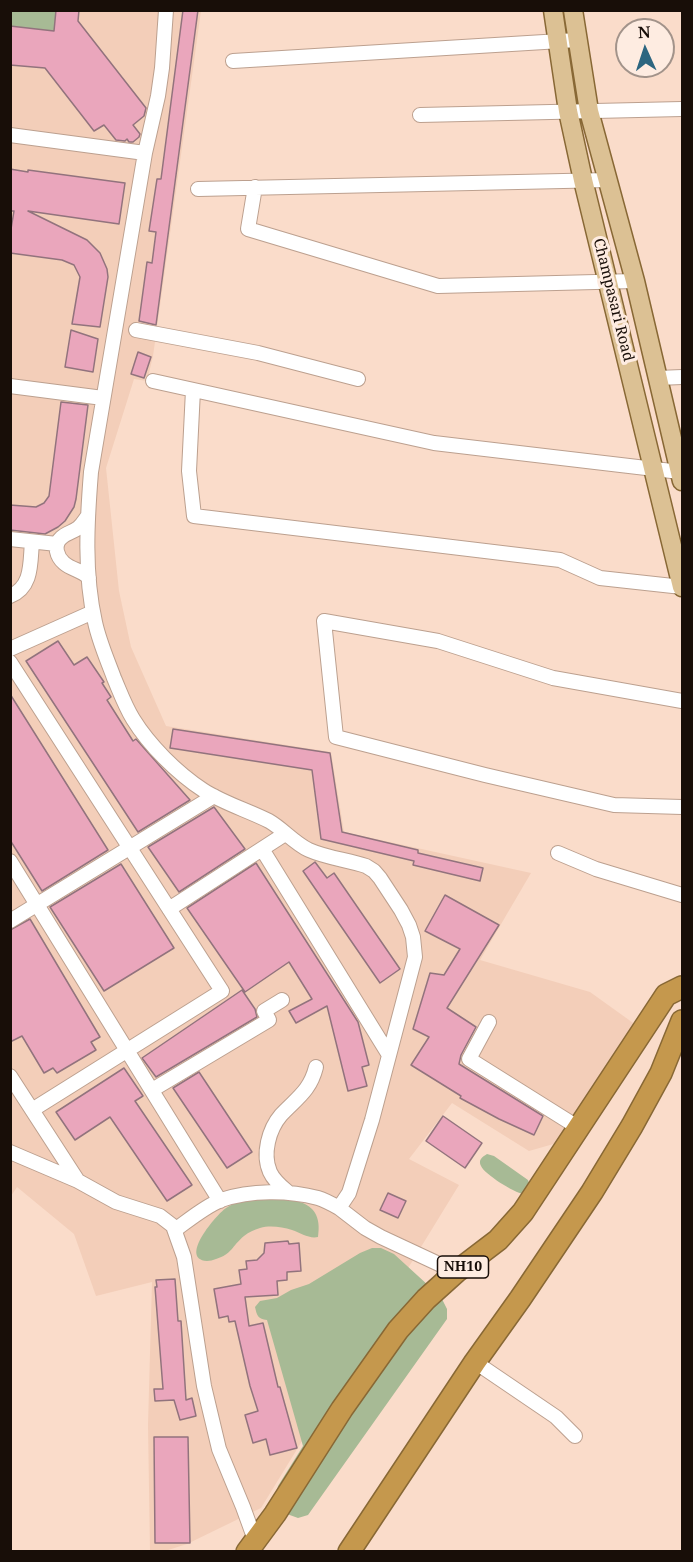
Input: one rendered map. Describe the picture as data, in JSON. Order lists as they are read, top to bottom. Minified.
{"streets":{"highway":["NH10"],"main road":["Champasari Road"]},"north":"top"}
